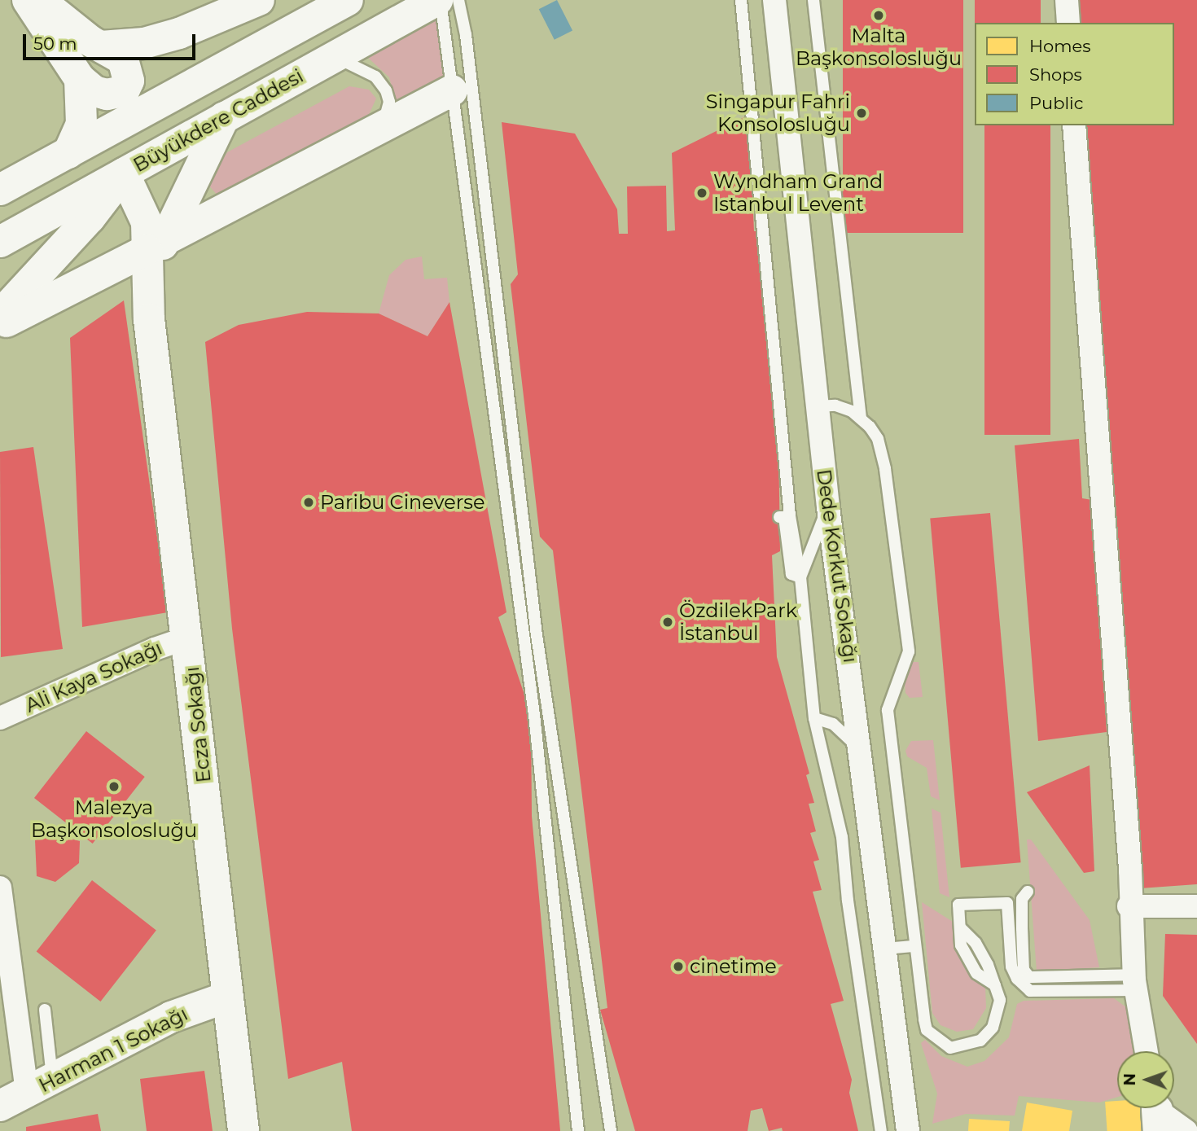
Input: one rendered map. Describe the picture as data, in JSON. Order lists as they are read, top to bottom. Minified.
{"streets":{"street":["Büyükdere Caddesi","Dede Korkut Sokağı","Ali Kaya Sokağı","Ecza Sokağı","Harman 1 Sokağı"]},"crossings":[["Büyükdere Caddesi","Ecza Sokağı"],["Ali Kaya Sokağı","Ecza Sokağı"],["Ecza Sokağı","Harman 1 Sokağı"]],"places":["Malta Başkonsolosluğu","Singapur Fahri Konsolosluğu","Wyndham Grand Istanbul Levent","Paribu Cineverse","ÖzdilekPark İstanbul","Malezya Başkonsolosluğu","cinetime"],"legend":["Homes","Shops","Public"],"scale_bar":"50 m","north":"left"}
